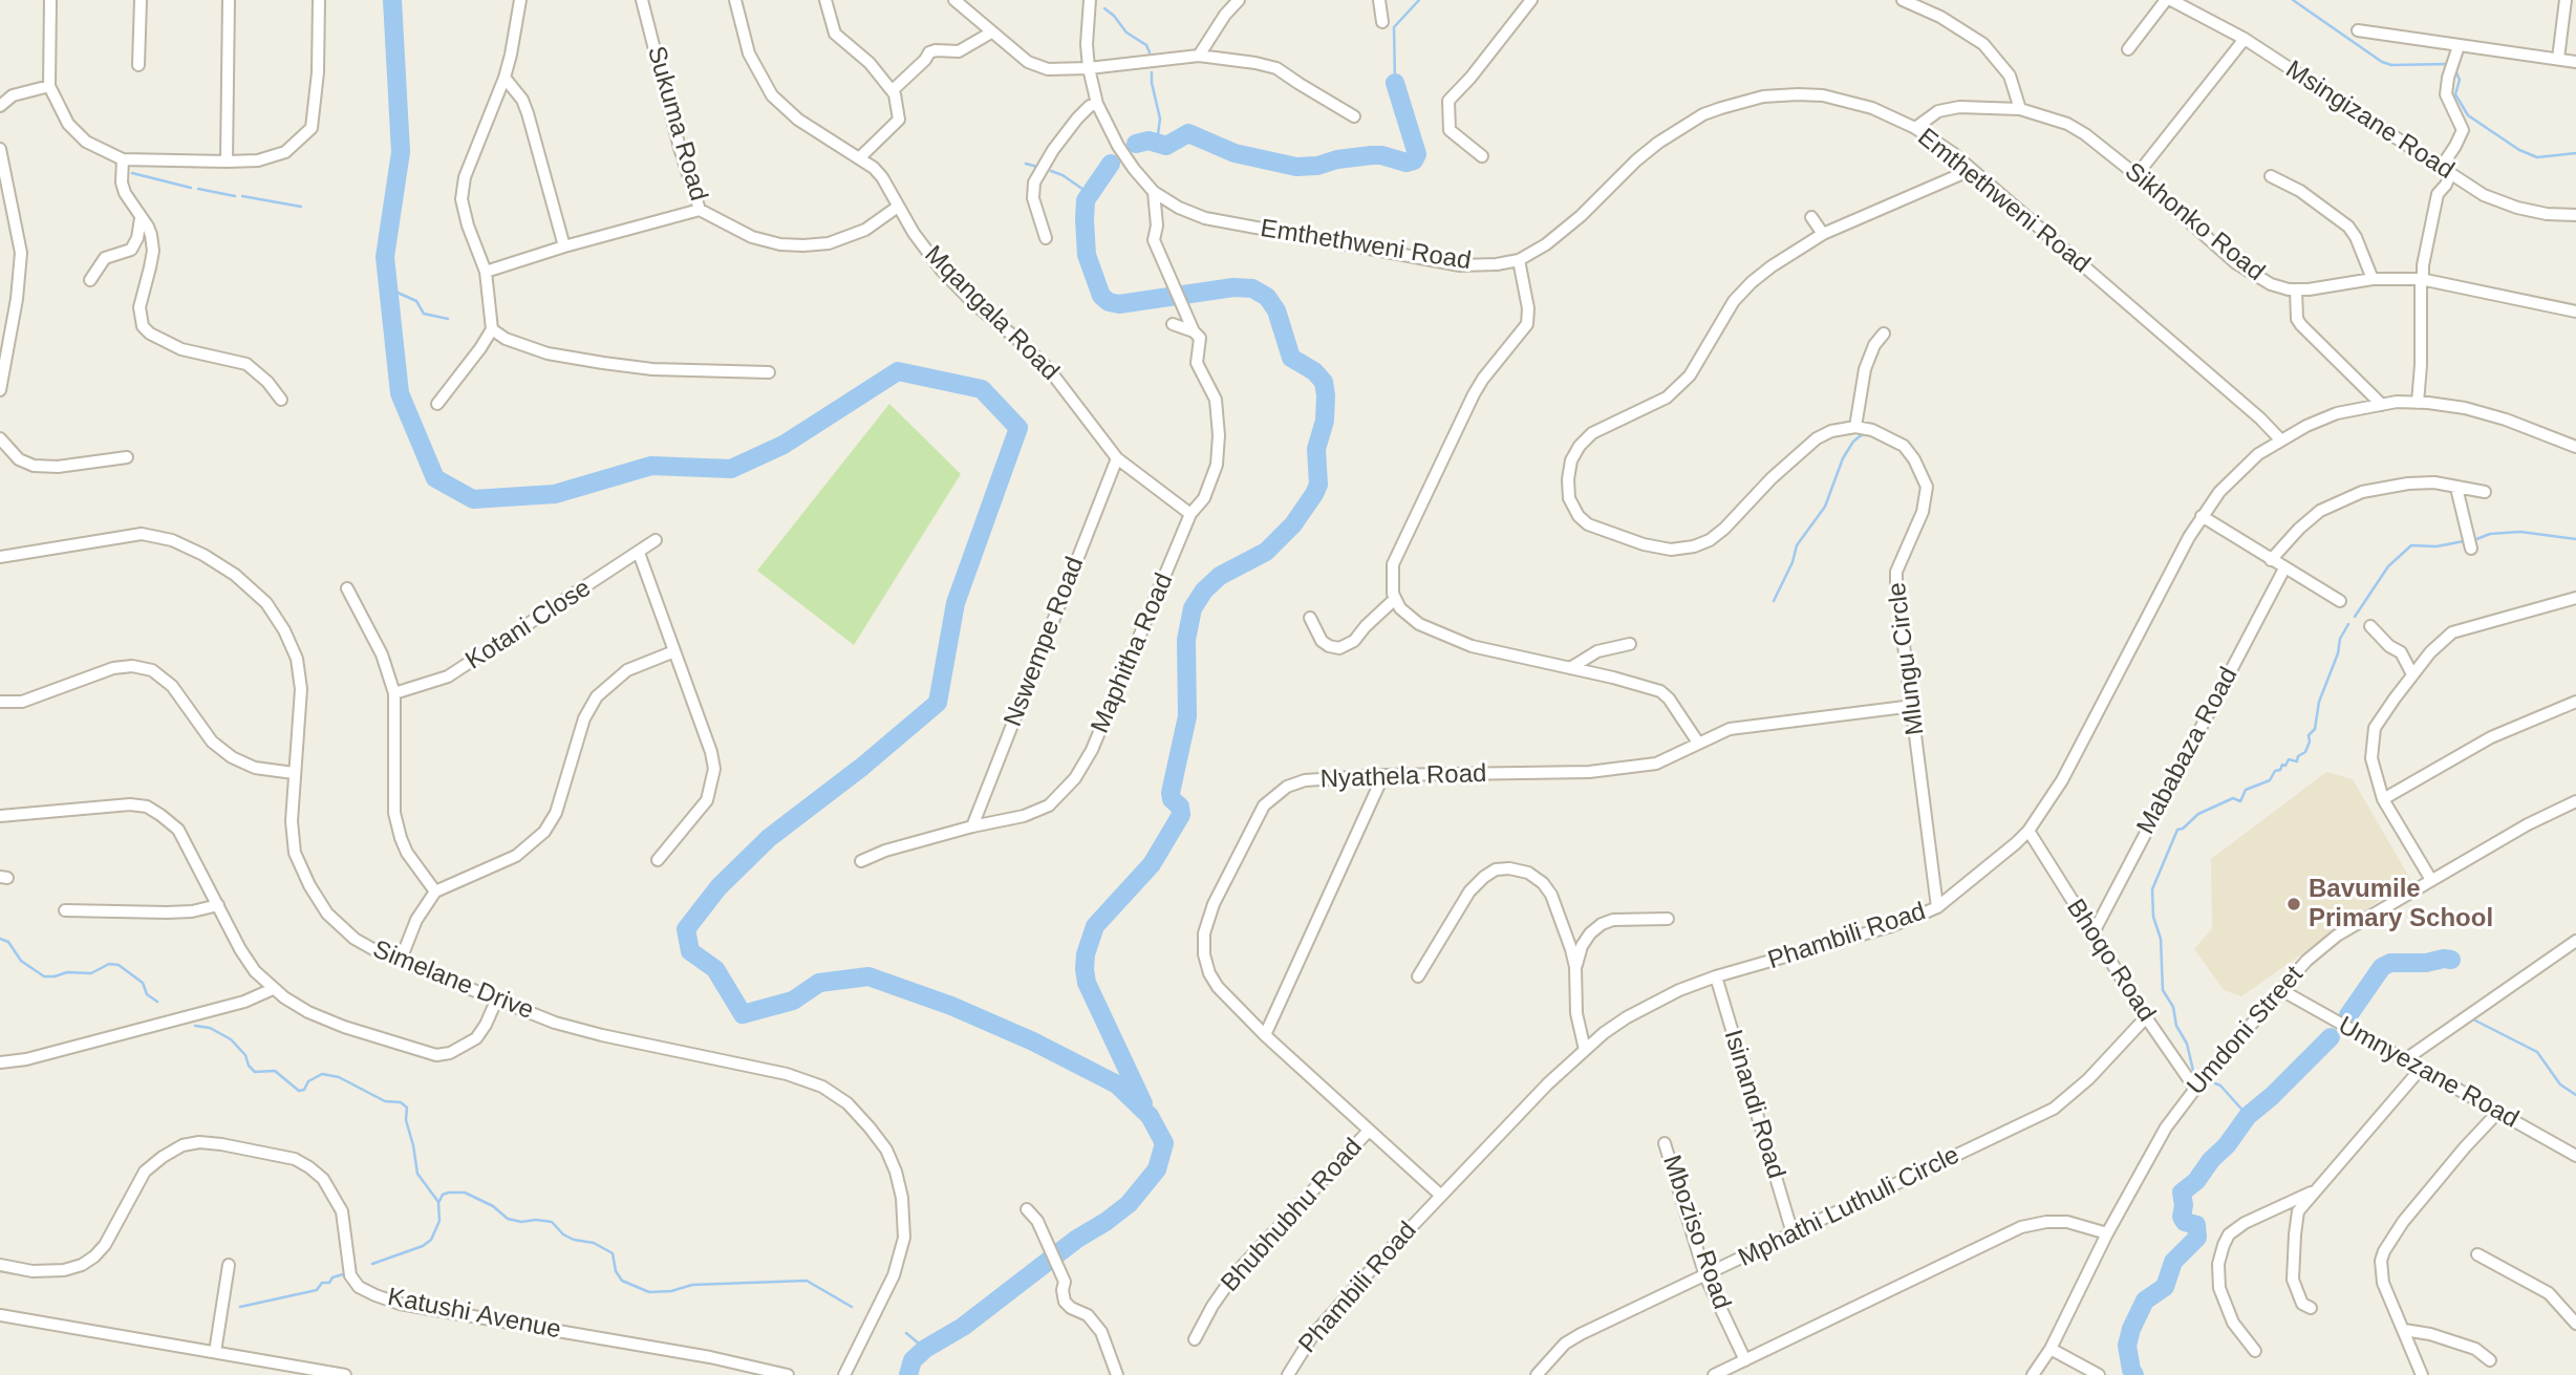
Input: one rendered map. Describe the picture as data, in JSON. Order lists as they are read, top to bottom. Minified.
{"streets":{"street":["Msingizane Road","Sukuma Road","Emthethweni Road","Sikhonko Road","Mqangala Road","Kotani Close","Nswempe Road","Maphitha Road","Mlungu Circle","Mababaza Road","Nyathela Road","Phambili Road","Bhoqo Road","Simelane Drive","Umdoni Street","Umnyezane Road","Isinandi Road","Mphathi Luthuli Circle","Bhubhubhu Road","Mboziso Road","Katushi Avenue"]},"crossings":[["Sukuma Road","Mqangala Road"],["Emthethweni Road","Sikhonko Road"],["Emthethweni Road","Maphitha Road"],["Emthethweni Road","Phambili Road"],["Mqangala Road","Nswempe Road"],["Mqangala Road","Maphitha Road"],["Nswempe Road","Maphitha Road"],["Mlungu Circle","Nyathela Road"],["Mlungu Circle","Phambili Road"],["Mababaza Road","Bhoqo Road"],["Nyathela Road","Phambili Road"],["Nyathela Road","Bhubhubhu Road"],["Phambili Road","Bhoqo Road"],["Phambili Road","Isinandi Road"],["Bhoqo Road","Umdoni Street"],["Bhoqo Road","Mphathi Luthuli Circle"],["Umdoni Street","Umnyezane Road"],["Isinandi Road","Mphathi Luthuli Circle"],["Mphathi Luthuli Circle","Mboziso Road"]],"places":["Bavumile Primary School"]}
